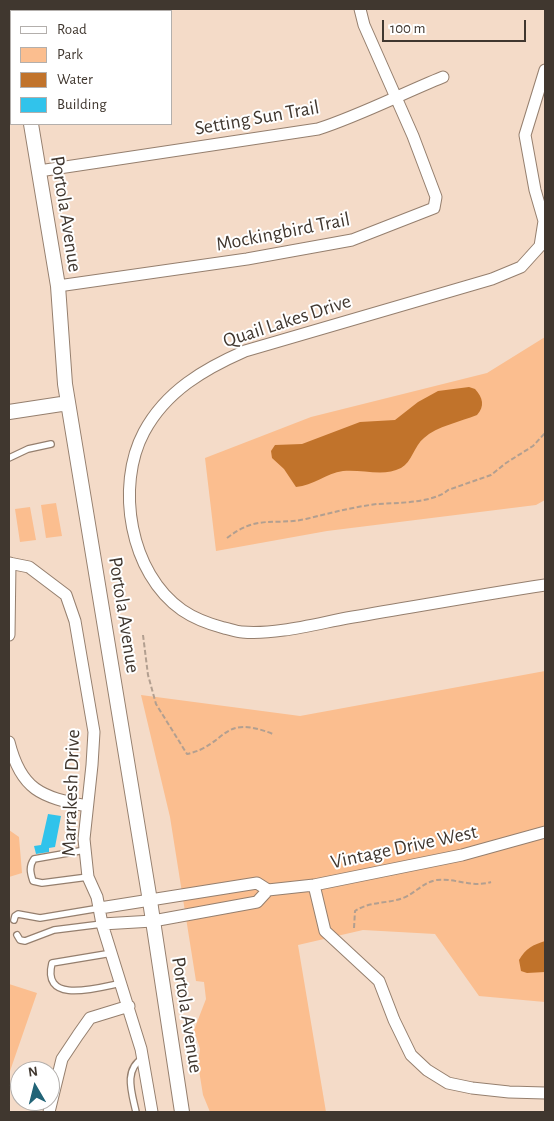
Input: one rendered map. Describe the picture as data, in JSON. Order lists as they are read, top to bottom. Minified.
{"streets":{"street":["Setting Sun Trail","Portola Avenue","Mockingbird Trail","Quail Lakes Drive","Marrakesh Drive","Vintage Drive West"]},"crossings":[["Setting Sun Trail","Portola Avenue"],["Setting Sun Trail","Mockingbird Trail"],["Portola Avenue","Mockingbird Trail"],["Portola Avenue","Vintage Drive West"],["Marrakesh Drive","Vintage Drive West"]],"legend":["Road","Park","Water","Building"],"scale_bar":"100 m","north":"top"}
